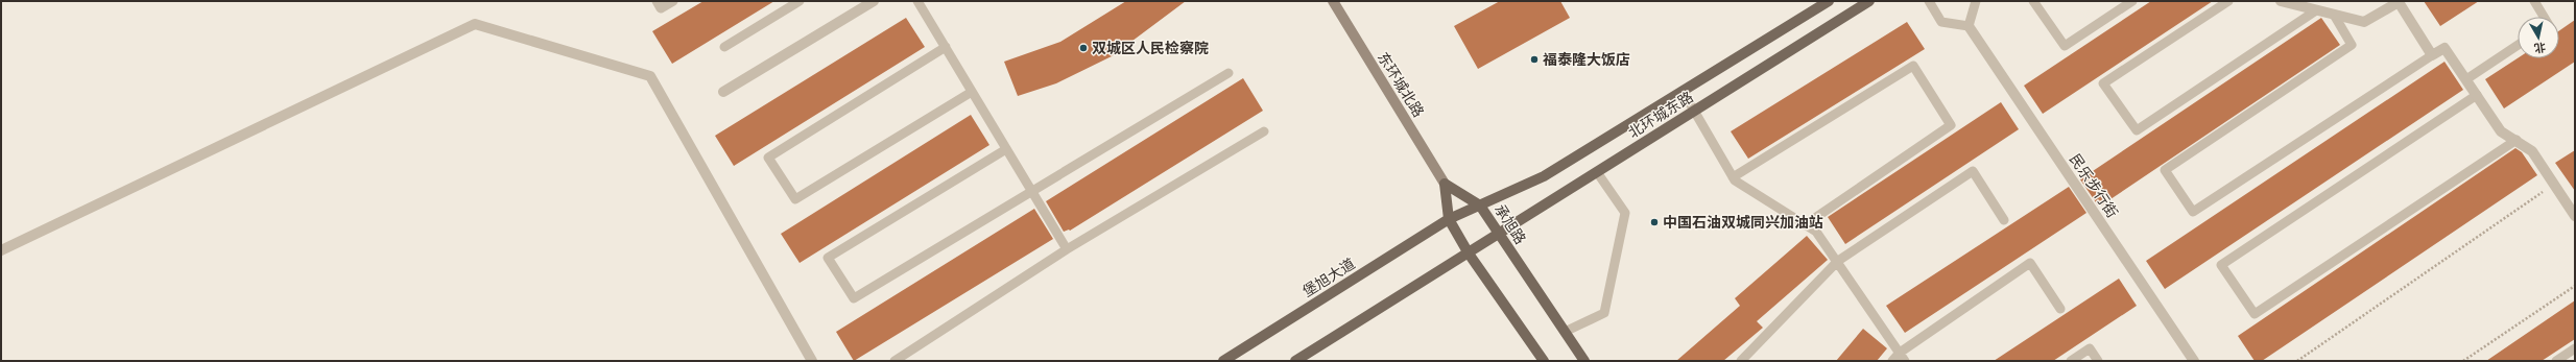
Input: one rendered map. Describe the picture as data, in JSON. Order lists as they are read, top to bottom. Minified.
{"streets":{"main road":["东环城北路","北环城东路","承旭路","堡旭大道"],"street":["民乐步行街"]},"crossings":[["东环城北路","承旭路"],["北环城东路","承旭路"],["北环城东路","堡旭大道"]],"places":["双城区人民检察院","福泰隆大饭店","中国石油双城同兴加油站"],"north":"bottom"}
